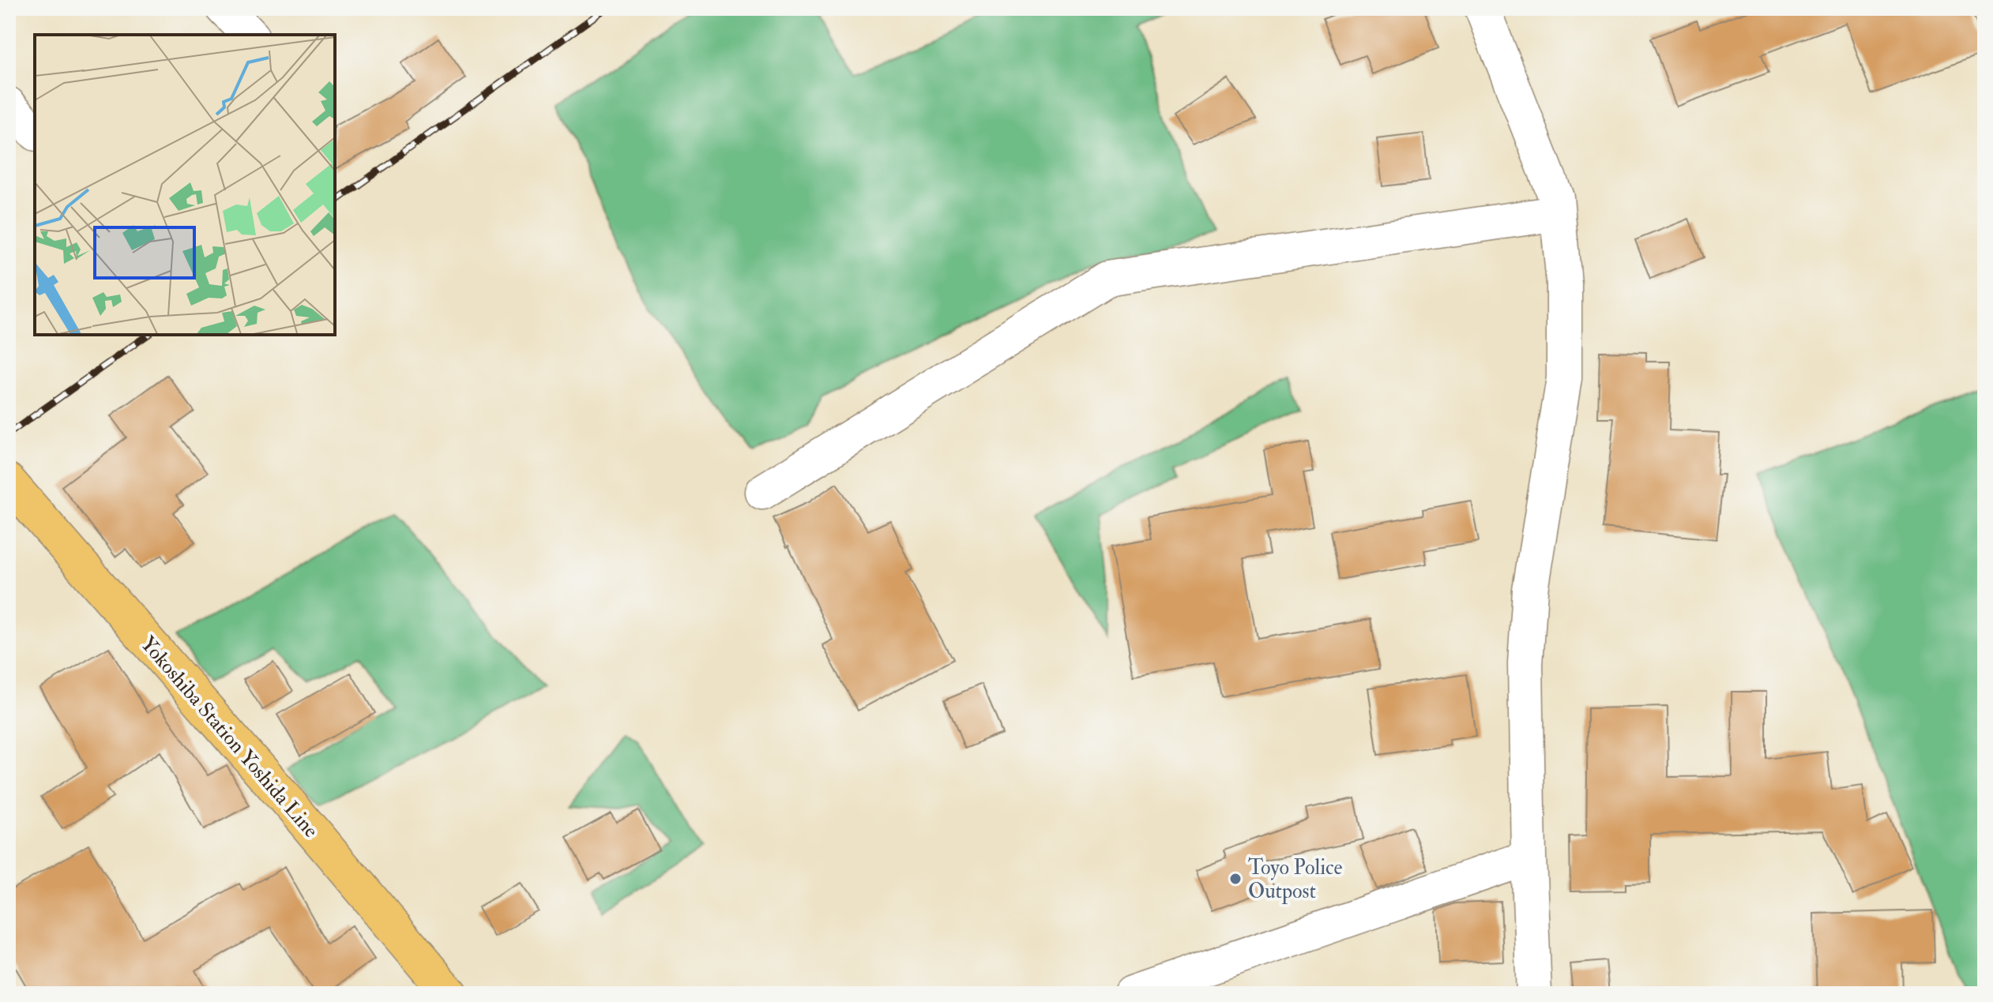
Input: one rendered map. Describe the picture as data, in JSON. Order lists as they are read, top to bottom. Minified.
{"streets":{"main road":["Yokoshiba Station Yoshida Line"]},"places":["Toyo Police Outpost"]}
